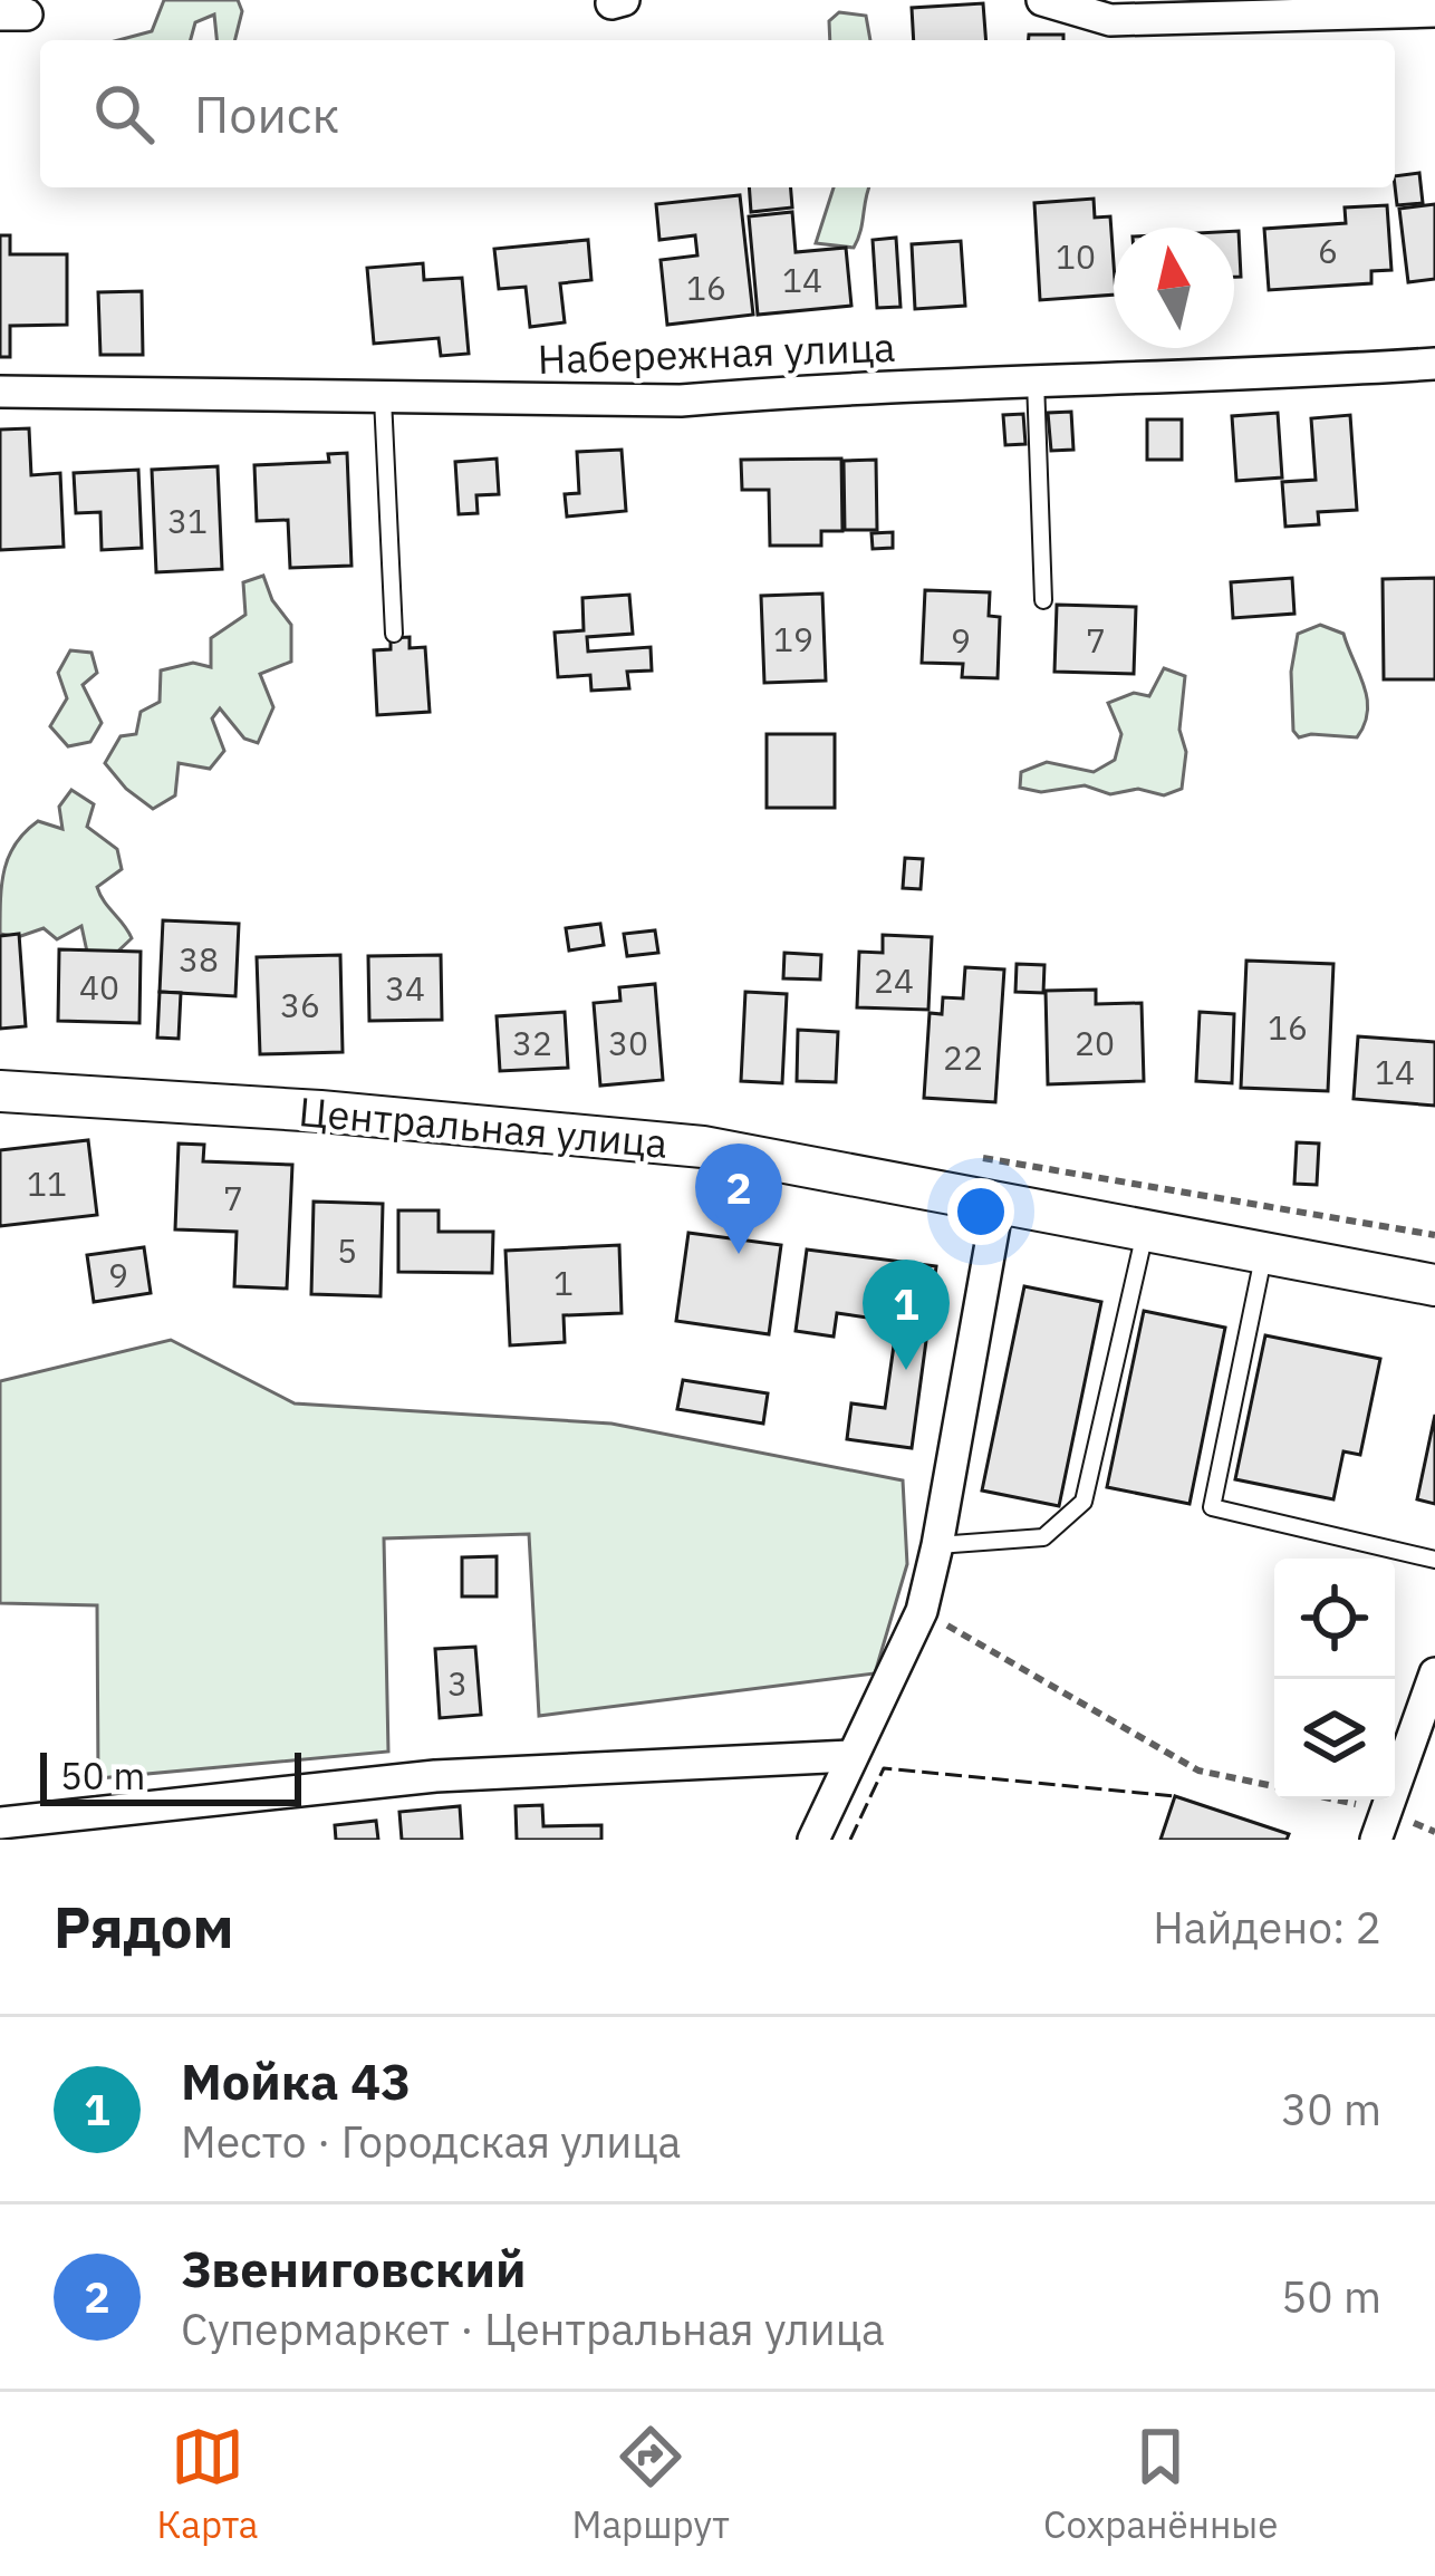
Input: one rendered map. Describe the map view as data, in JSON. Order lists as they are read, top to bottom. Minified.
{"streets":{"street":["Набережная улица","Центральная улица"]},"house_numbers":["6","10","14","16","31","19","9","7","38","24","40","34","36","16","32","30","20","22","14","11","7","5","9","1","3"],"scale_bar":"50 m","north":"top","page":{"search":"Поиск","pins":["2","1"],"scale":"50 m","heading":["Рядом","Найдено: 2"],"list":[{"mark":"1","name":"Мойка 43","note":"Место · Городская улица","value":"30 m"},{"mark":"2","name":"Звениговский","note":"Супермаркет · Центральная улица","value":"50 m"}],"nav":["Карта","Маршрут","Сохранённые"]}}
